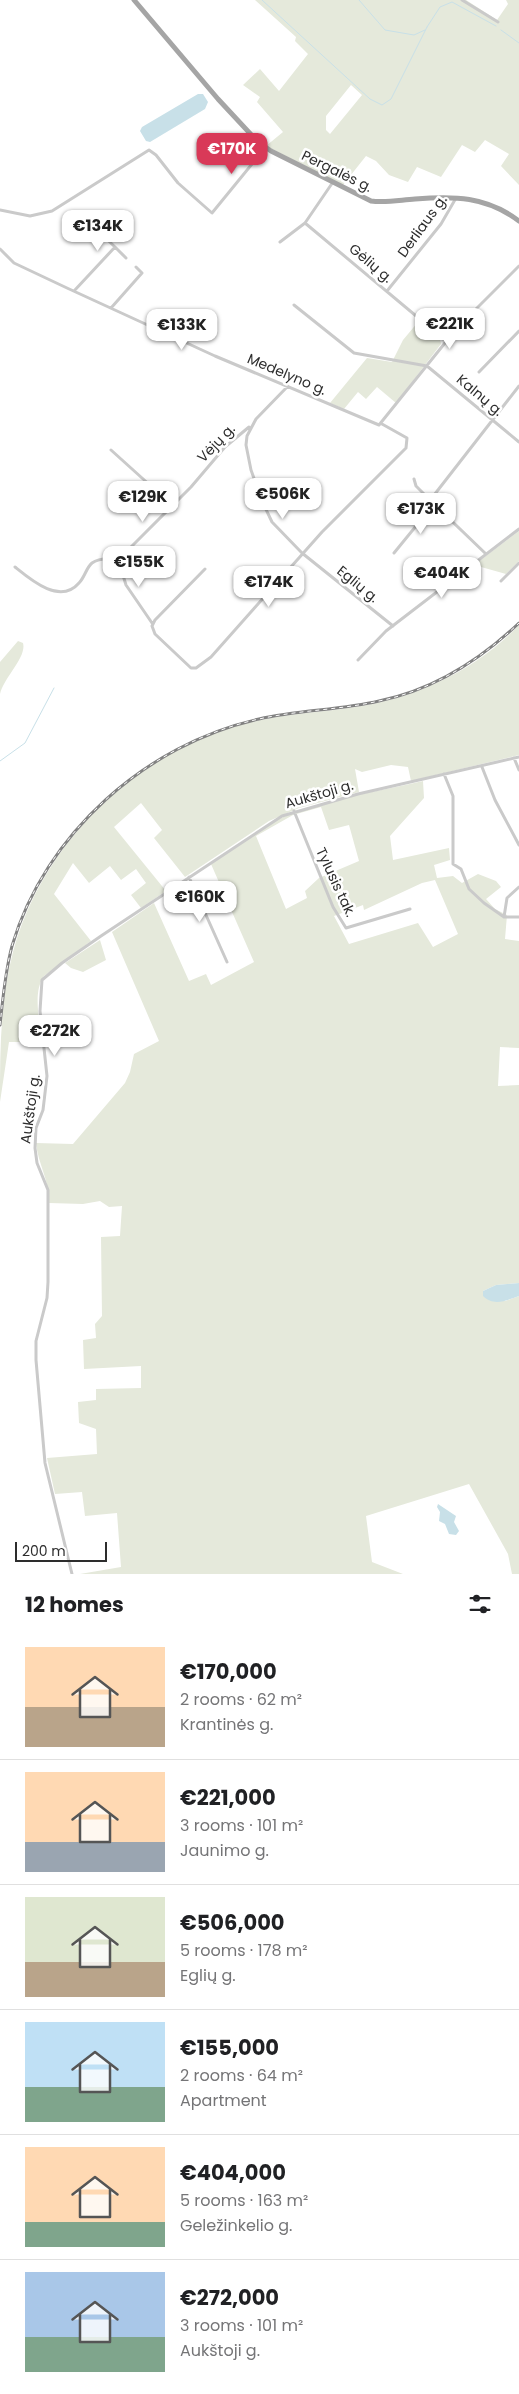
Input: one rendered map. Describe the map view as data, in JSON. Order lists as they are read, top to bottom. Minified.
{"streets":{"main road":["Pergalės g."],"street":["Derliaus g.","Gėlių g.","Medelyno g.","Kalnų g.","Vėjų g.","Eglių g.","Aukštoji g.","Tylusis tak."]},"crossings":[["Pergalės g.","Derliaus g."],["Derliaus g.","Gėlių g."],["Medelyno g.","Eglių g."],["Vėjų g.","Eglių g."],["Aukštoji g.","Tylusis tak."]],"scale_bar":"200 m","page":{"price":["€170K","€134K","€221K","€133K","€506K","€129K","€173K","€155K","€404K","€174K","€160K","€272K"],"scale":"200 m","heading":"12 homes","list":[{"name":"€170,000","note":"2 rooms · 62 m² · Krantinės g."},{"name":"€221,000","note":"3 rooms · 101 m² · Jaunimo g."},{"name":"€506,000","note":"5 rooms · 178 m² · Eglių g."},{"name":"€155,000","note":"2 rooms · 64 m² · Apartment"},{"name":"€404,000","note":"5 rooms · 163 m² · Geležinkelio g."},{"name":"€272,000","note":"3 rooms · 101 m² · Aukštoji g."}]}}
